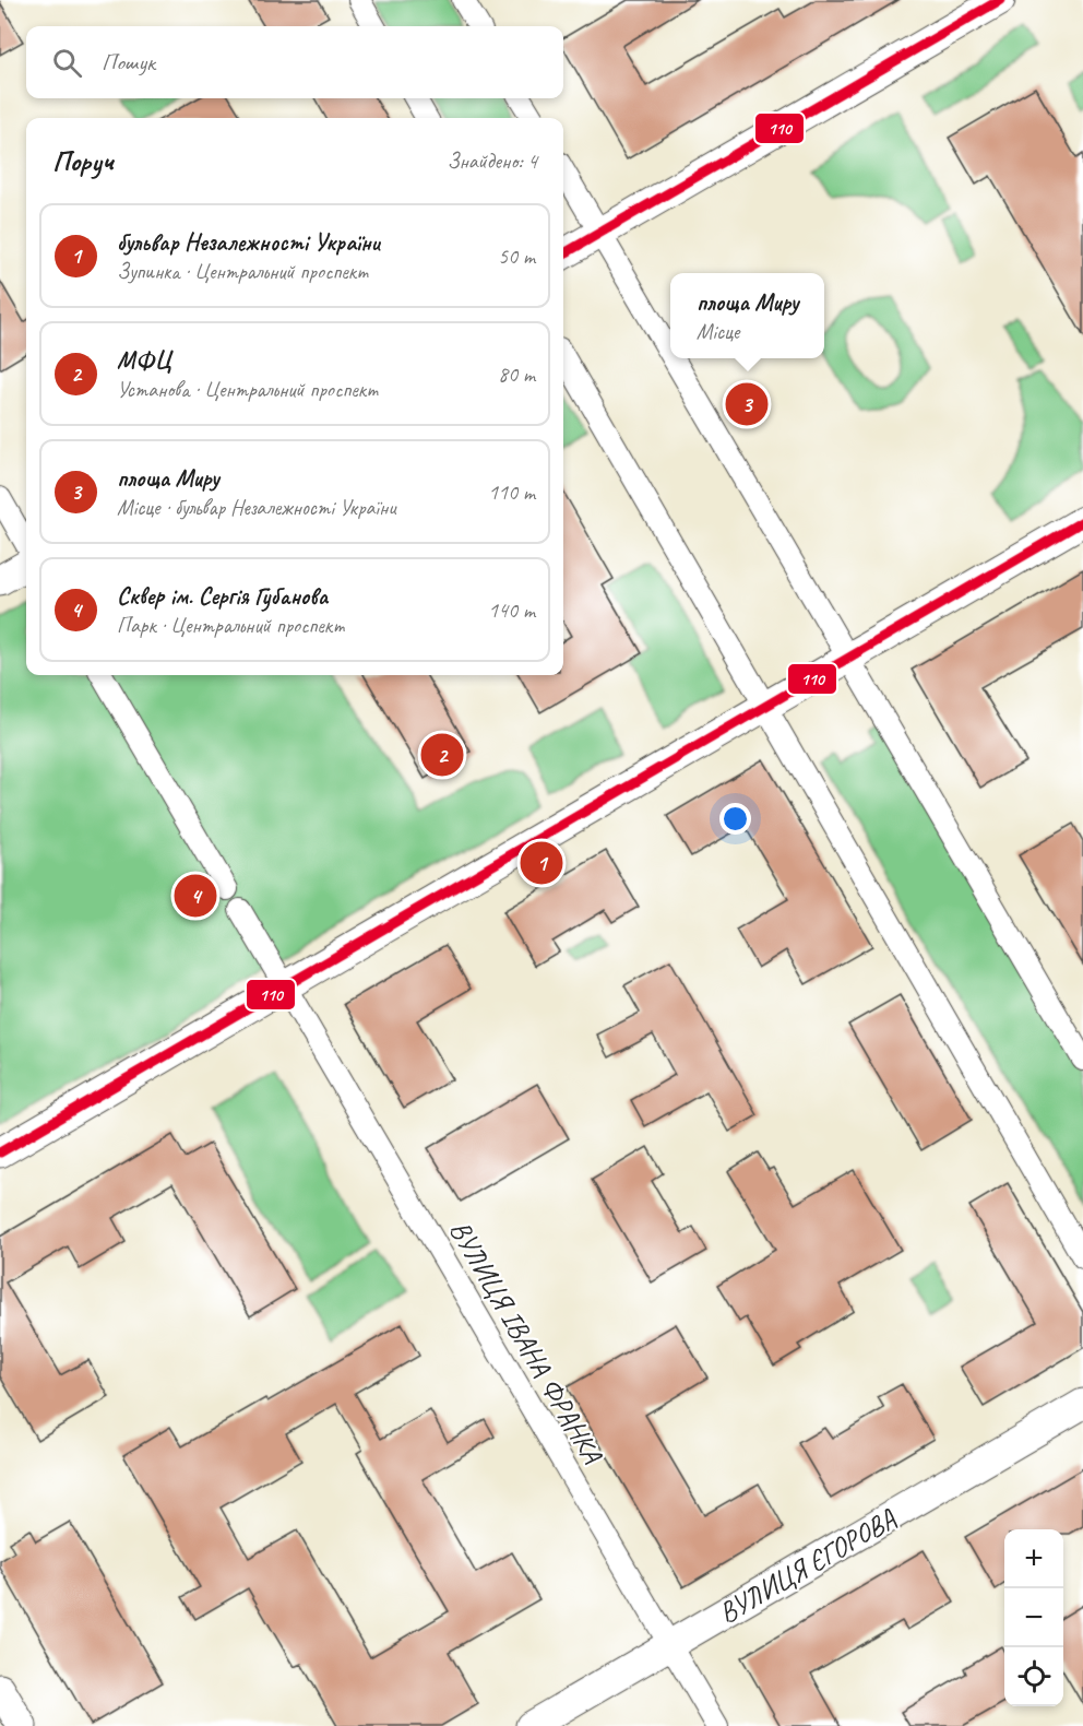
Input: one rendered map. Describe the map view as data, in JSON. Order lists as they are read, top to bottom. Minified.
{"streets":{"street":["ВУЛИЦЯ ІВАНА ФРАНКА","ВУЛИЦЯ ЄГОРОВА"]},"crossings":[["ВУЛИЦЯ ІВАНА ФРАНКА","ВУЛИЦЯ ЄГОРОВА"]],"lines":["transit line 110"],"page":{"search":"Пошук","heading":["Поруч","Знайдено: 4"],"list":[{"mark":"1","name":"бульвар Незалежності України","note":"Зупинка · Центральний проспект","value":"50 m"},{"mark":"2","name":"МФЦ","note":"Установа · Центральний проспект","value":"80 m"},{"mark":"3","name":"площа Миру","note":"Місце · бульвар Незалежності України","value":"110 m"},{"mark":"4","name":"Сквер ім. Сергія Губанова","note":"Парк · Центральний проспект","value":"140 m"}],"popup":["площа Миру","Місце"],"pins":["3","2","1","4"],"map_buttons":["+","−"]}}
